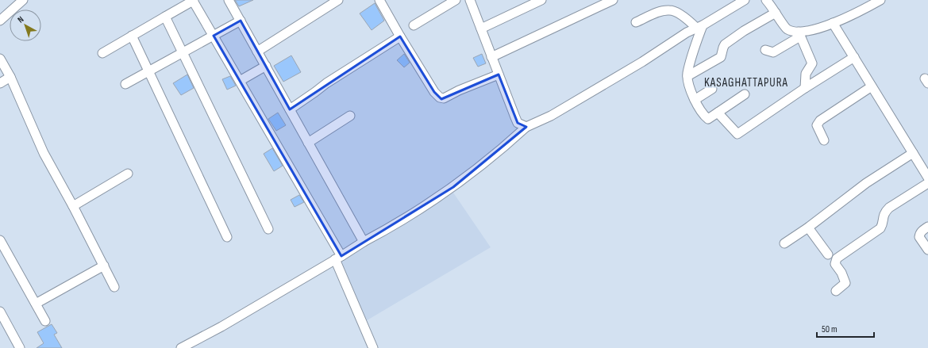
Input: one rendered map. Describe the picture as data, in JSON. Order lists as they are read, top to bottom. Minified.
{"districts":["KASAGHATTAPURA"],"scale_bar":"50 m","north":"top left"}
